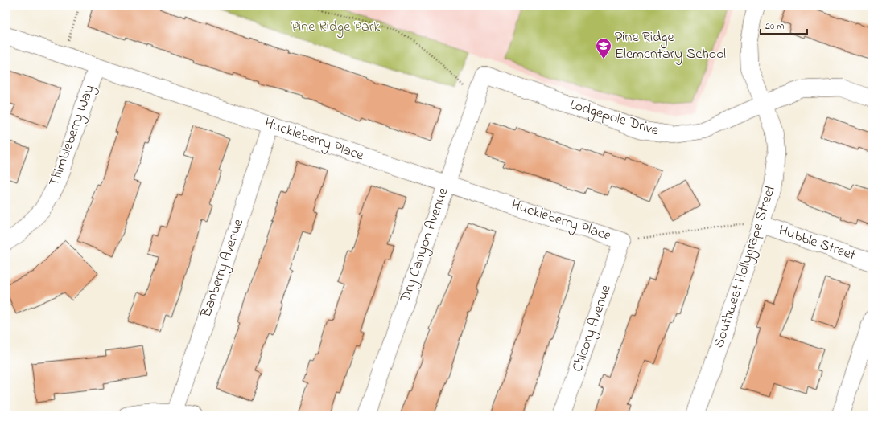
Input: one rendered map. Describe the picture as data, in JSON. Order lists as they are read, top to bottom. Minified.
{"streets":{"street":["Lodgepole Drive","Thimbleberry Way","Huckleberry Place","Hubble Street","Dry Canyon Avenue","Southwest Hollygrape Street","Banberry Avenue","Chicory Avenue"]},"crossings":[["Lodgepole Drive","Dry Canyon Avenue"],["Lodgepole Drive","Southwest Hollygrape Street"],["Thimbleberry Way","Huckleberry Place"],["Huckleberry Place","Dry Canyon Avenue"],["Huckleberry Place","Banberry Avenue"],["Huckleberry Place","Chicory Avenue"],["Hubble Street","Southwest Hollygrape Street"]],"parks":["Pine Ridge Park"],"places":{"school or university":["Pine Ridge Elementary School"]},"scale_bar":"20 m"}
